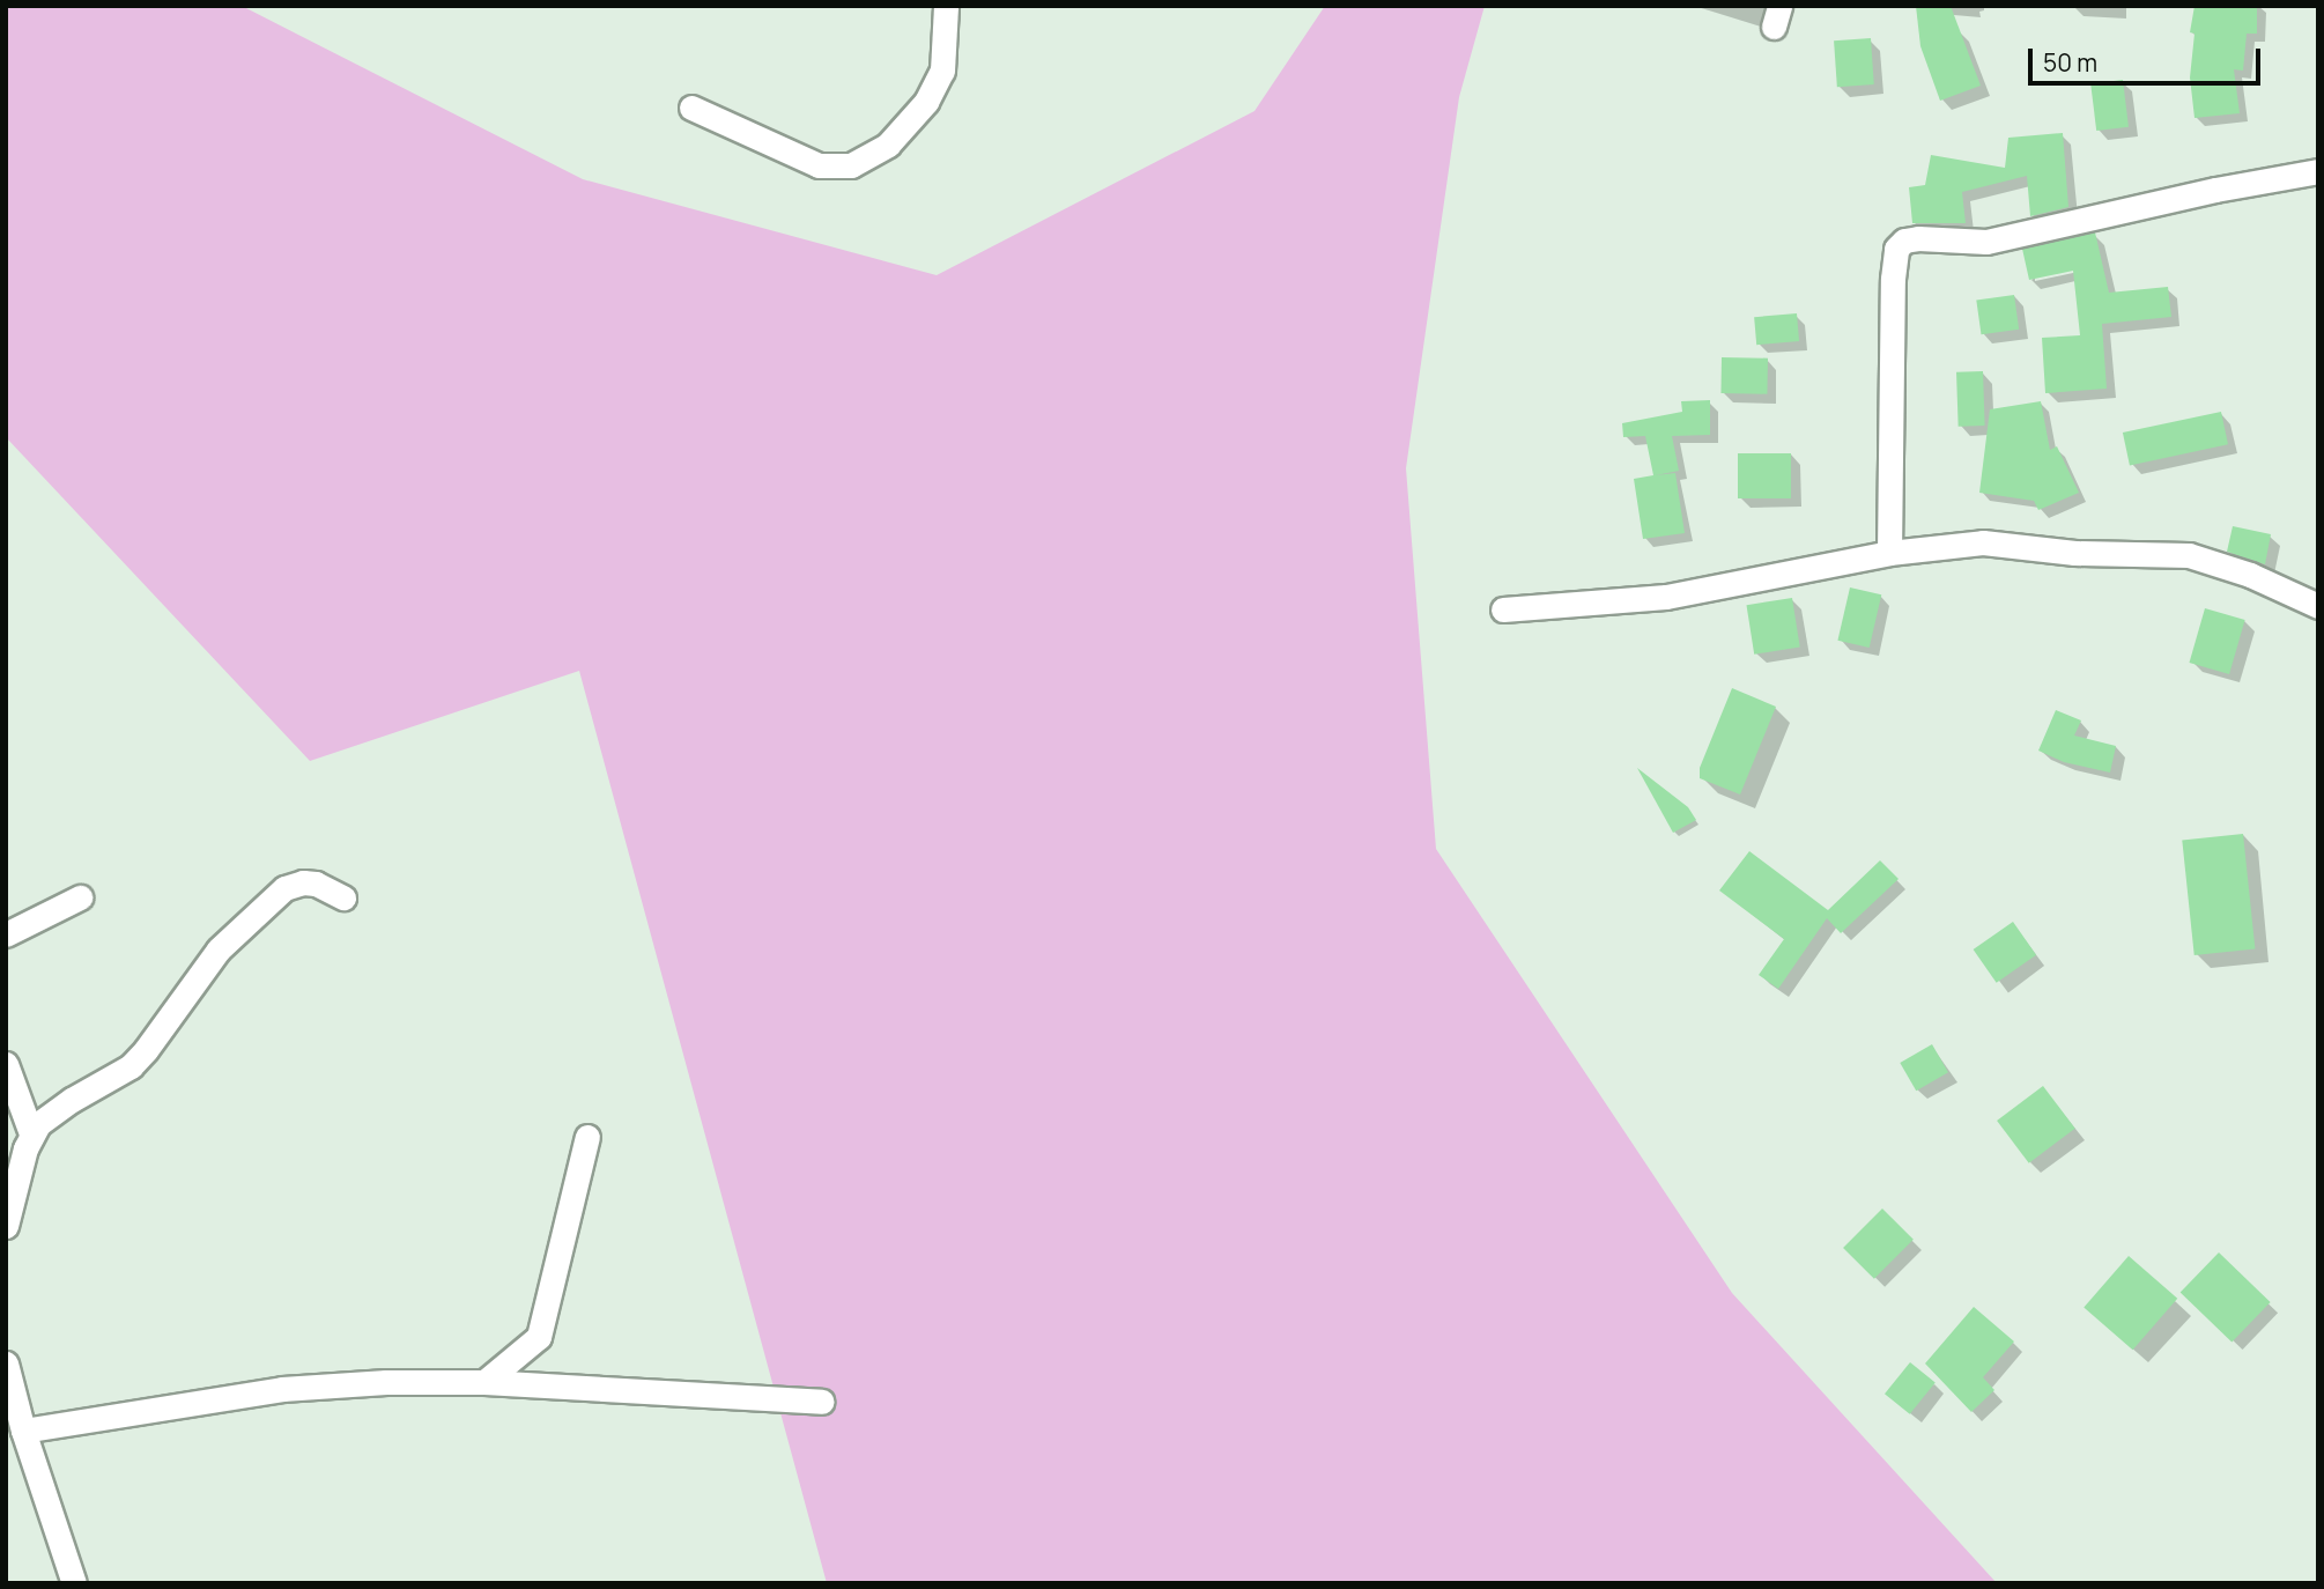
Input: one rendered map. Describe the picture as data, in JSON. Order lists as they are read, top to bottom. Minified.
{"scale_bar":"50 m"}
